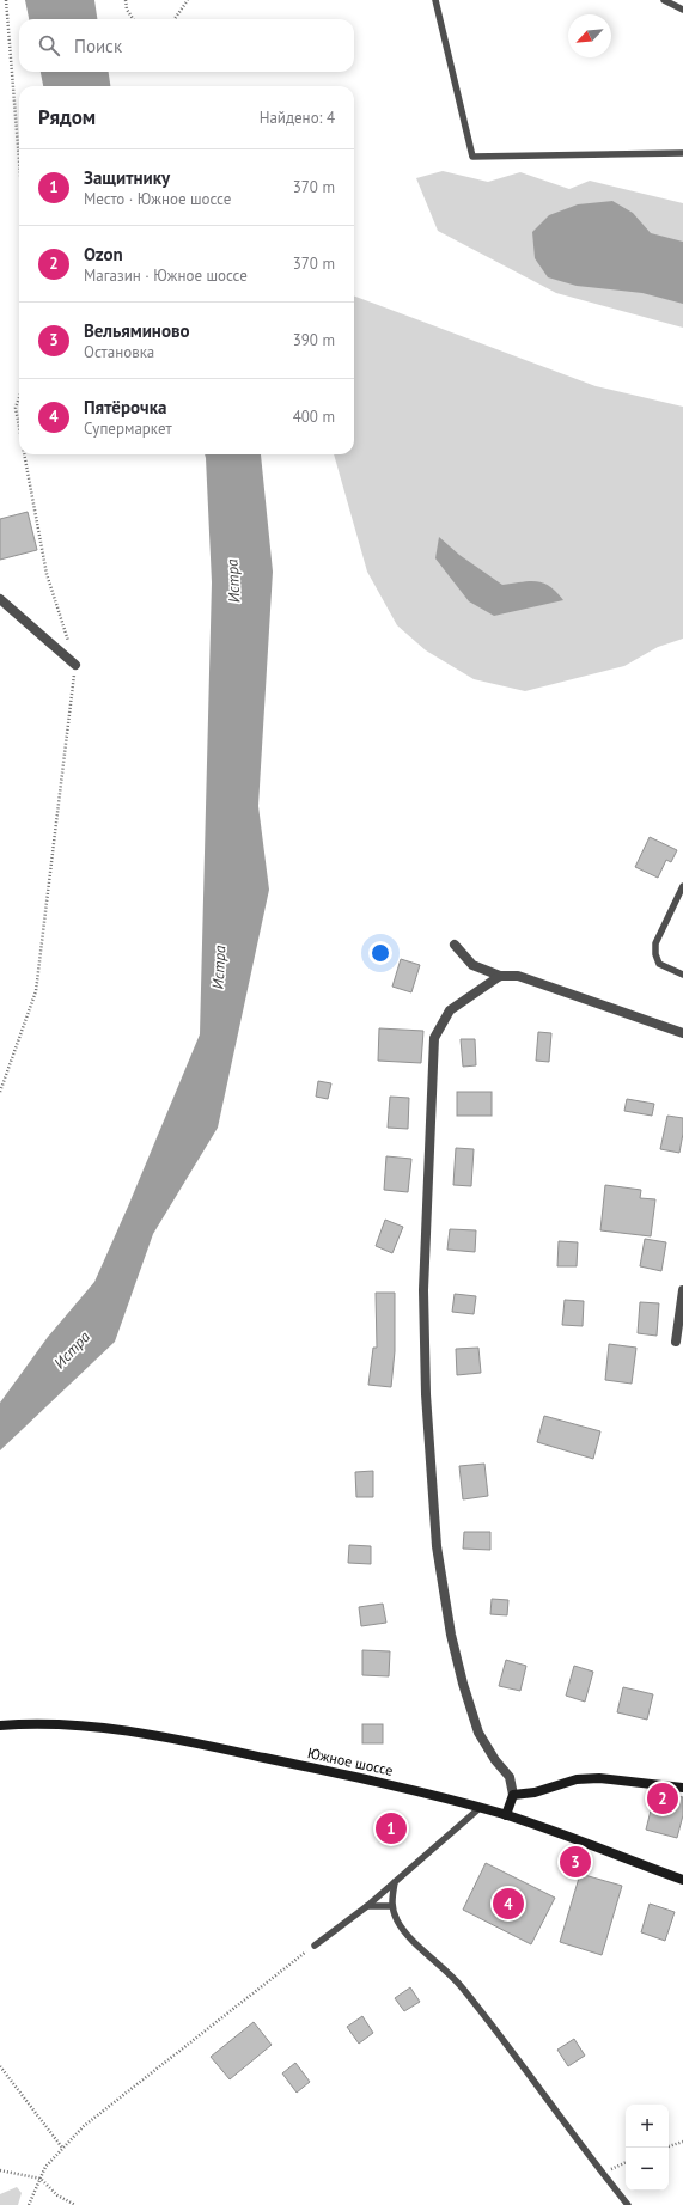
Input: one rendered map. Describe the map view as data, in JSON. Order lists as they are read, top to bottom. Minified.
{"streets":{"main road":["Южное шоссе"]},"water":["Истра"],"north":"bottom left","page":{"search":"Поиск","heading":["Рядом","Найдено: 4"],"list":[{"mark":"1","name":"Защитнику","note":"Место · Южное шоссе","value":"370 m"},{"mark":"2","name":"Ozon","note":"Магазин · Южное шоссе","value":"370 m"},{"mark":"3","name":"Вельяминово","note":"Остановка","value":"390 m"},{"mark":"4","name":"Пятёрочка","note":"Супермаркет","value":"400 m"}],"pins":["2","1","3","4"],"map_buttons":["+","−"]}}
